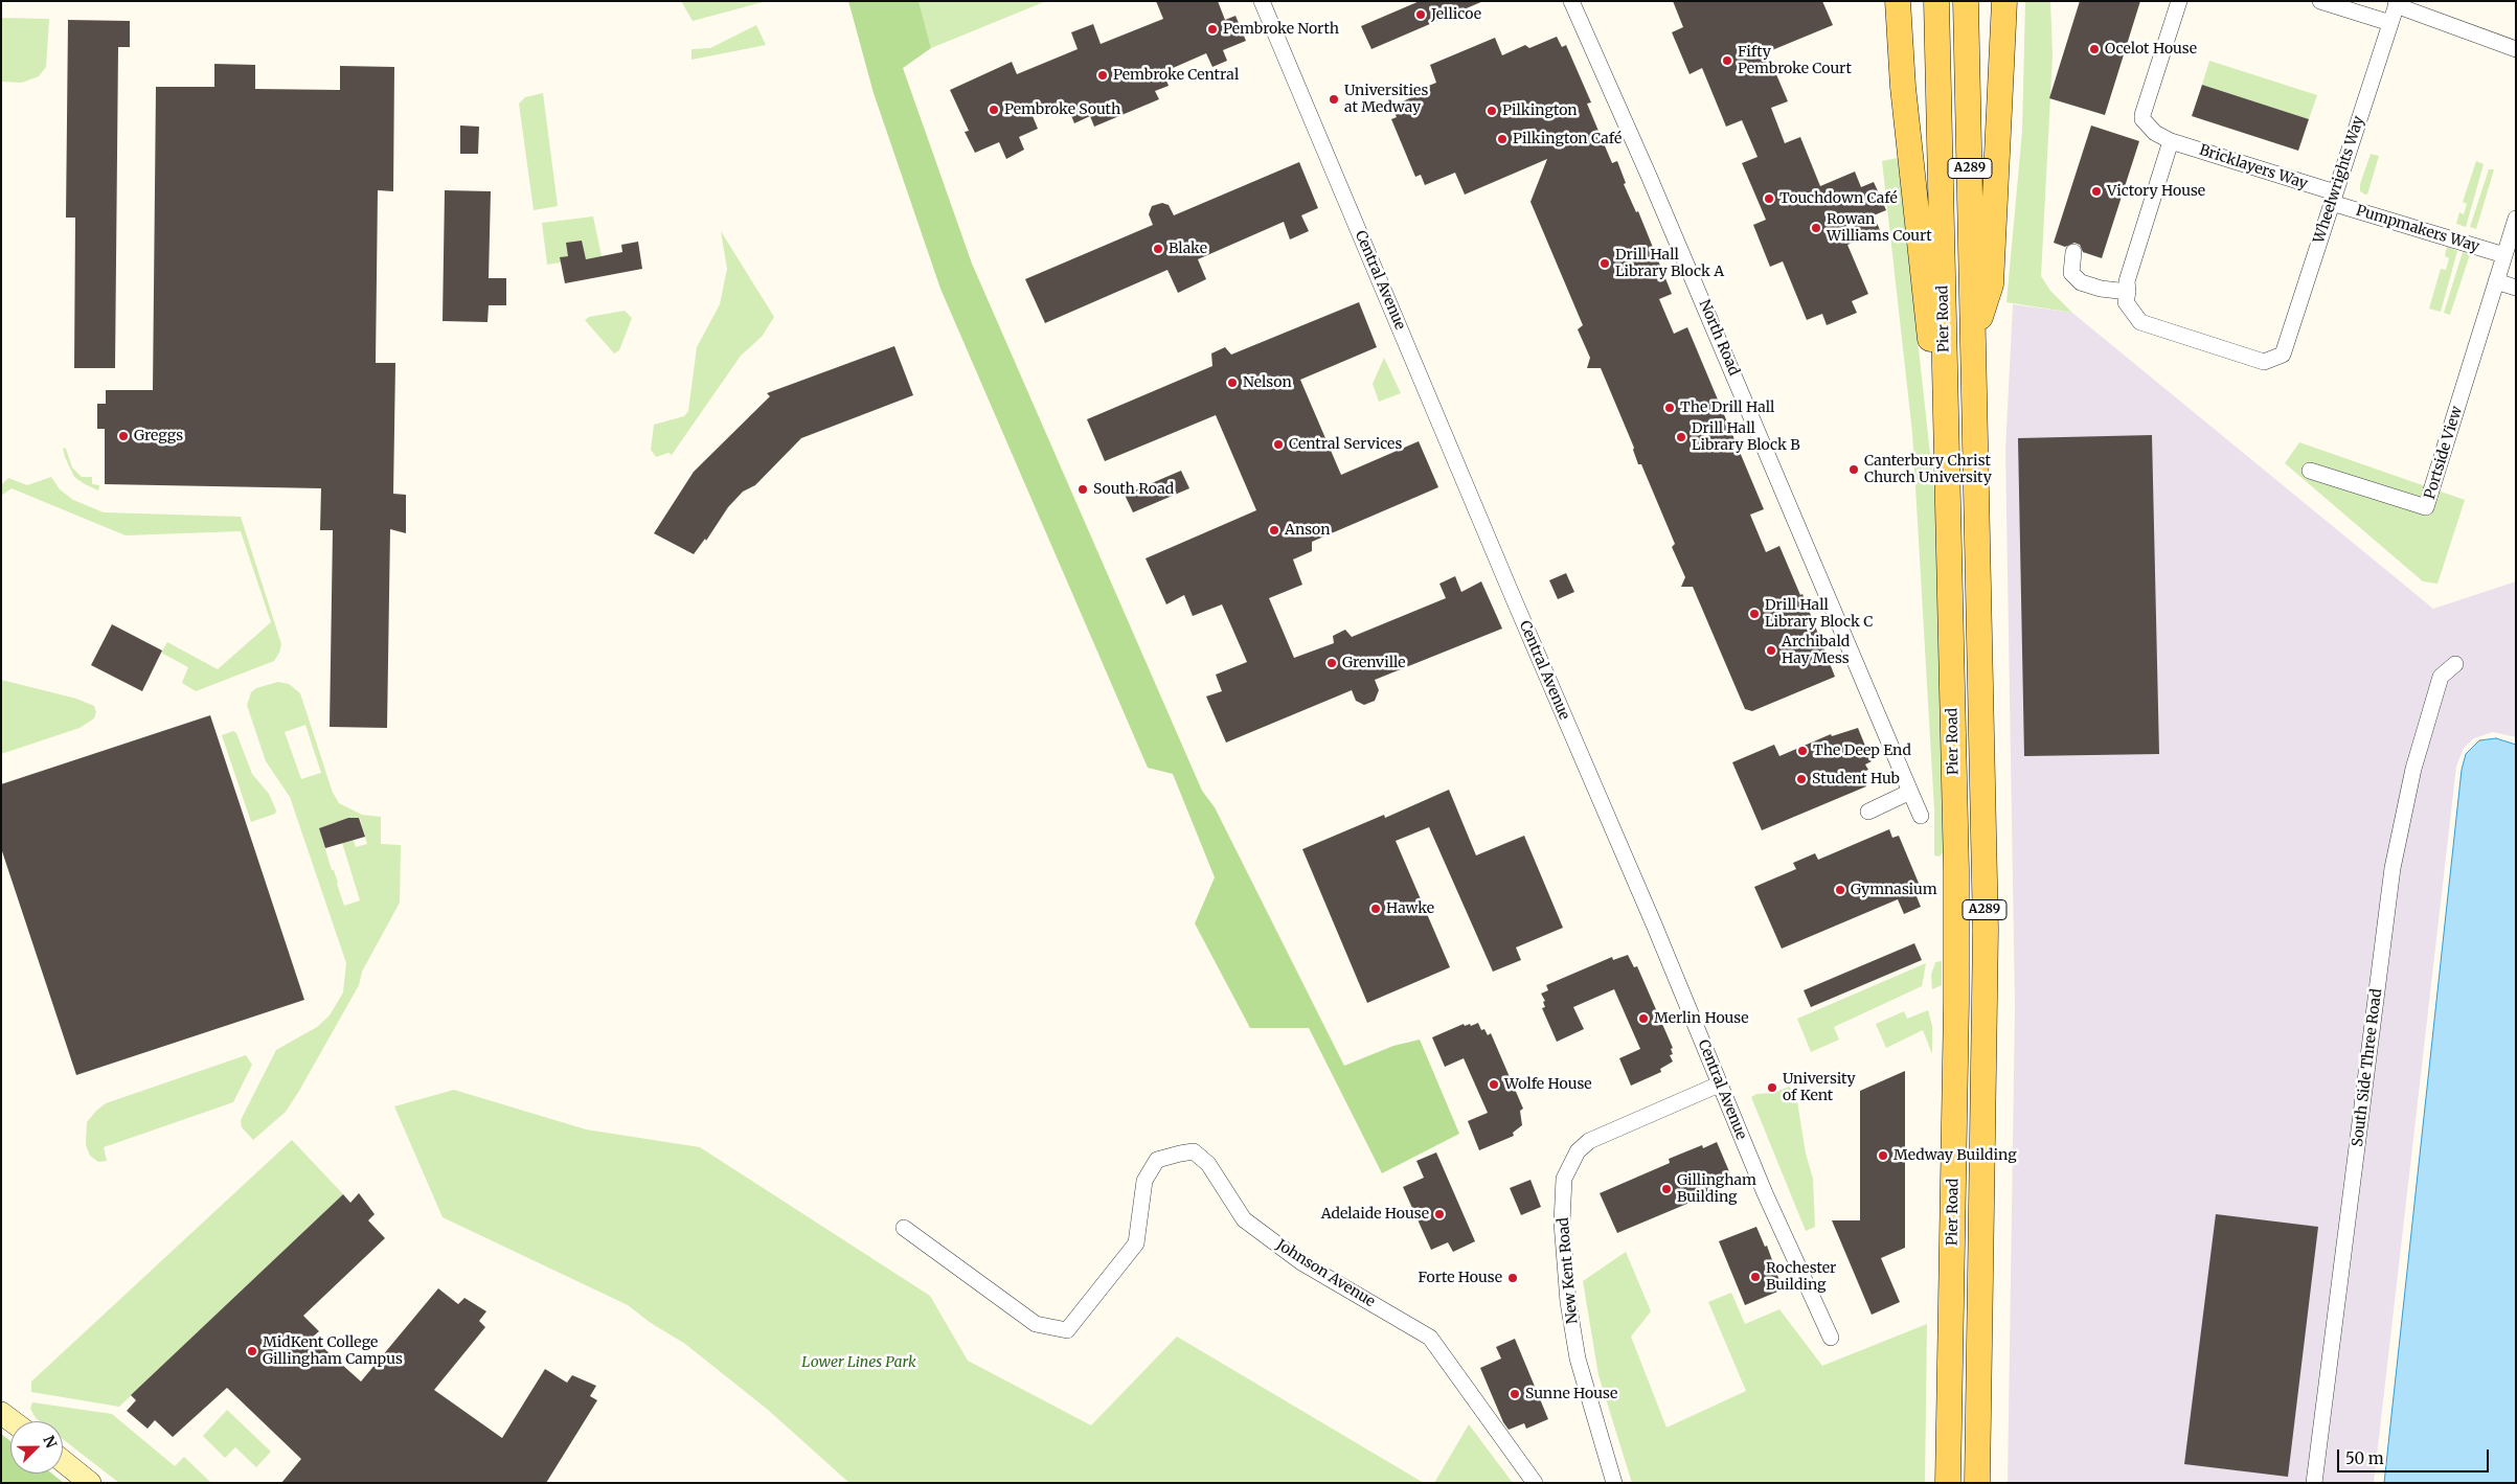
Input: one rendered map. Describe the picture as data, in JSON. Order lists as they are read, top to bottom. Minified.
{"streets":{"main road":["A289","Pier Road"],"street":["Bricklayers Way","Wheelwrights Way","Pumpmakers Way","Central Avenue","North Road","Portside View","South Side Three Road","New Kent Road","Johnson Avenue"]},"crossings":[["Bricklayers Way","Wheelwrights Way"],["Bricklayers Way","Pumpmakers Way"],["Wheelwrights Way","Pumpmakers Way"],["Pumpmakers Way","Portside View"],["Central Avenue","New Kent Road"]],"parks":["Lower Lines Park"],"places":["Jellicoe","Pembroke North","Ocelot House","Fifty Pembroke Court","Pembroke Central","Universities at Medway","Pembroke South","Pilkington","Pilkington Café","Victory House","Touchdown Café","Rowan Williams Court","Blake","Drill Hall Library Block A","Nelson","The Drill Hall","Greggs","Drill Hall Library Block B","Central Services","Canterbury Christ Church University","South Road","Anson","Drill Hall Library Block C","Archibald Hay Mess","Grenville","The Deep End","Student Hub","Gymnasium","Hawke","Merlin House","Wolfe House","University of Kent","Medway Building","Gillingham Building","Adelaide House","Rochester Building","Forte House","MidKent College Gillingham Campus","Sunne House"],"scale_bar":"50 m","north":"top right"}
